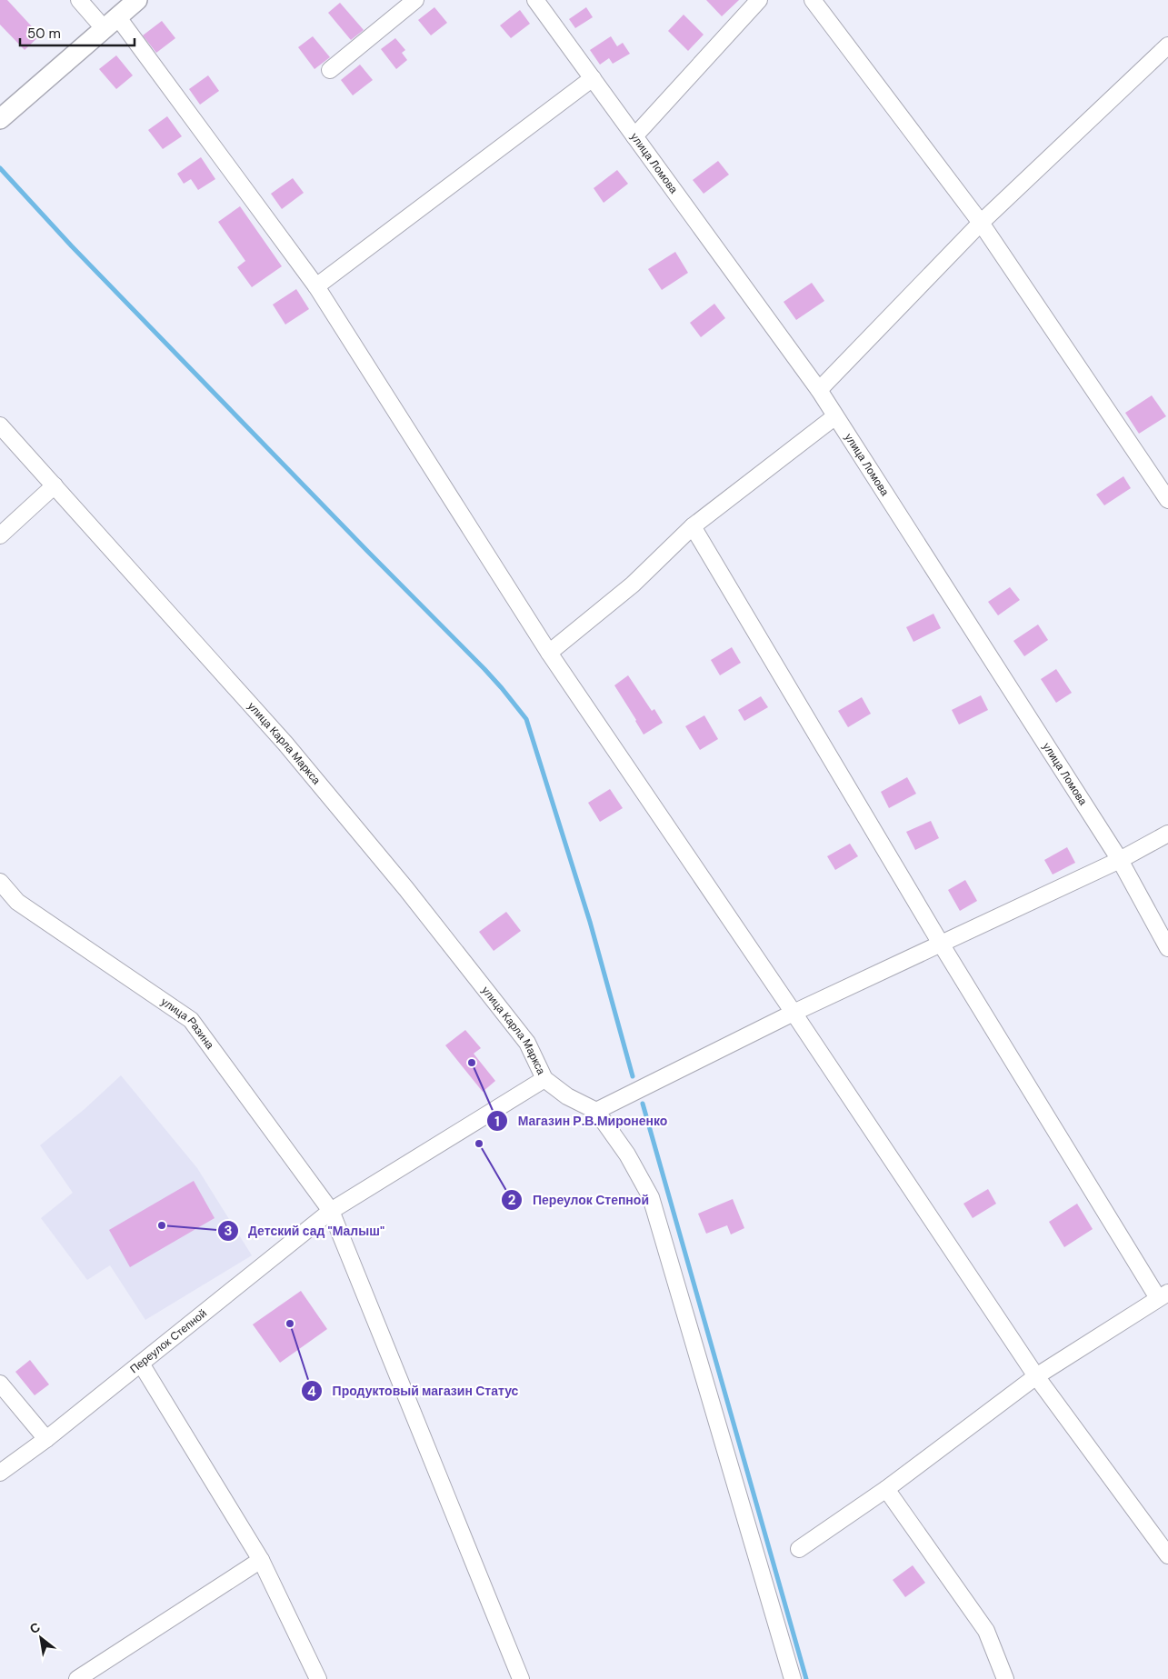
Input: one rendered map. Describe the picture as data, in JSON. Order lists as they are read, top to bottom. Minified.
{"streets":{"street":["улица Ломова","улица Карла Маркса","улица Разина","Переулок Степной"]},"crossings":[["улица Карла Маркса","Переулок Степной"],["улица Разина","Переулок Степной"]],"places":["Магазин Р.В.Мироненко","Переулок Степной","Детский сад \"Малыш\"","Продуктовый магазин Статус"],"scale_bar":"50 m","north":"top left"}
